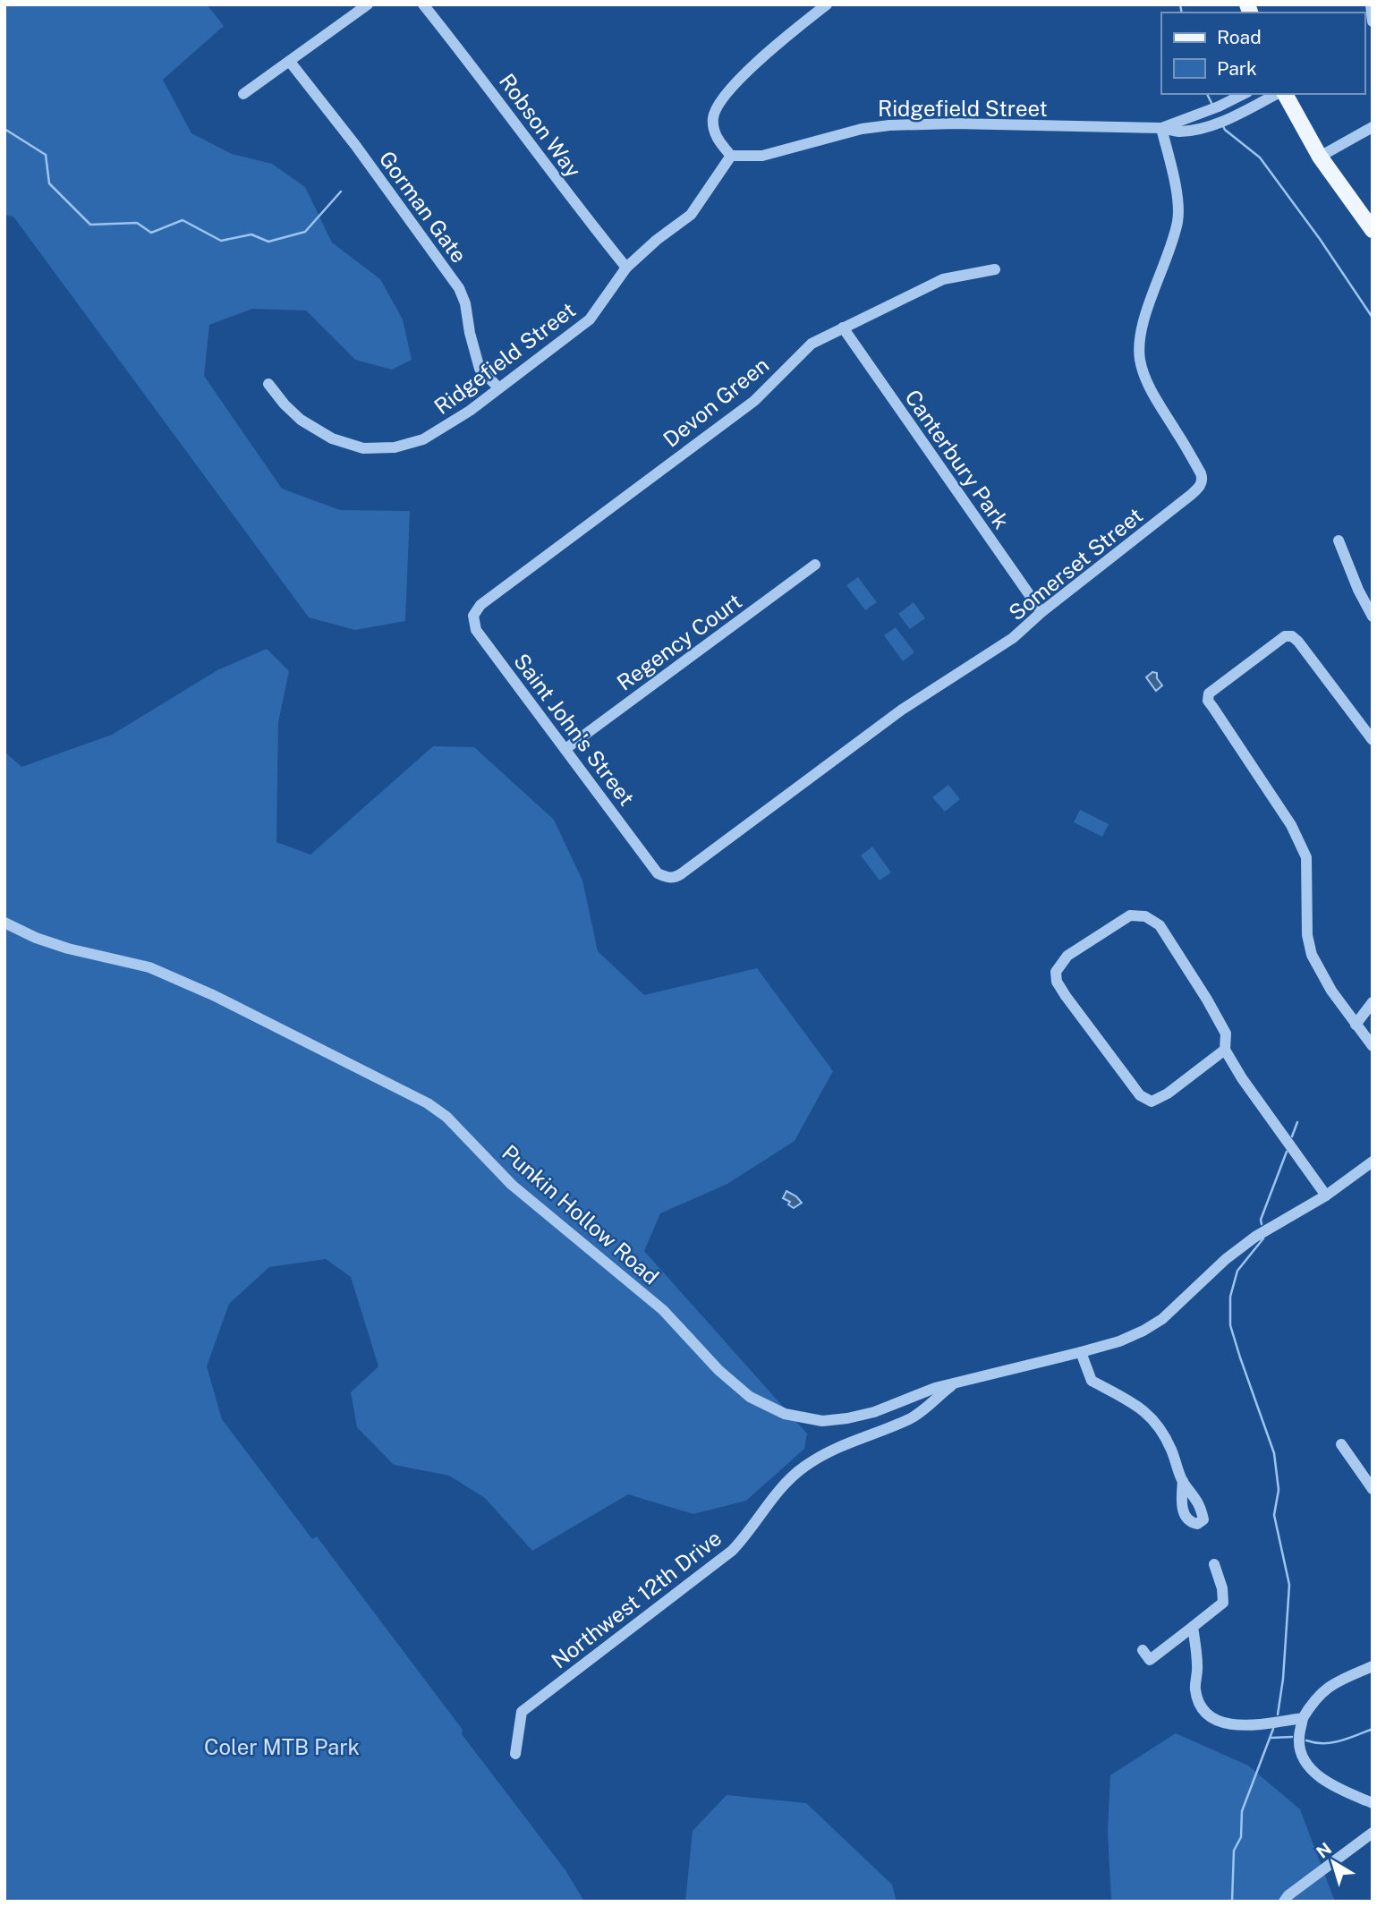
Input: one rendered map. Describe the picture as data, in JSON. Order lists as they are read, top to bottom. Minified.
{"streets":{"street":["Ridgefield Street","Robson Way","Gorman Gate","Devon Green","Canterbury Park","Somerset Street","Regency Court","Saint John's Street","Punkin Hollow Road","Northwest 12th Drive"]},"crossings":[["Ridgefield Street","Robson Way"],["Ridgefield Street","Gorman Gate"],["Ridgefield Street","Somerset Street"],["Devon Green","Canterbury Park"],["Devon Green","Saint John's Street"],["Canterbury Park","Somerset Street"],["Somerset Street","Saint John's Street"],["Regency Court","Saint John's Street"],["Punkin Hollow Road","Northwest 12th Drive"]],"parks":["Coler MTB Park"],"legend":["Road","Park"],"north":"top left"}
